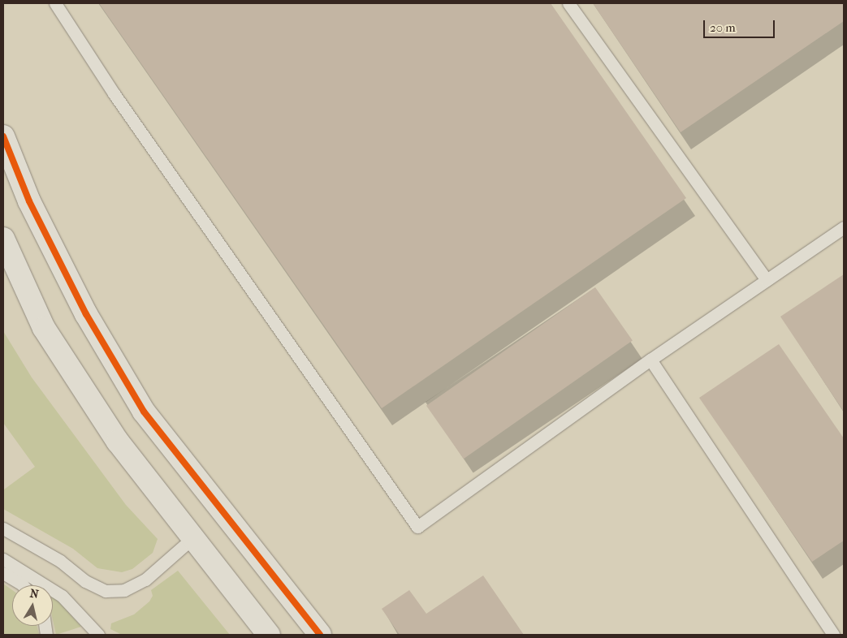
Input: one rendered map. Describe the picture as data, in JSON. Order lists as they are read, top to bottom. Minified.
{"scale_bar":"20 m","north":"top"}
